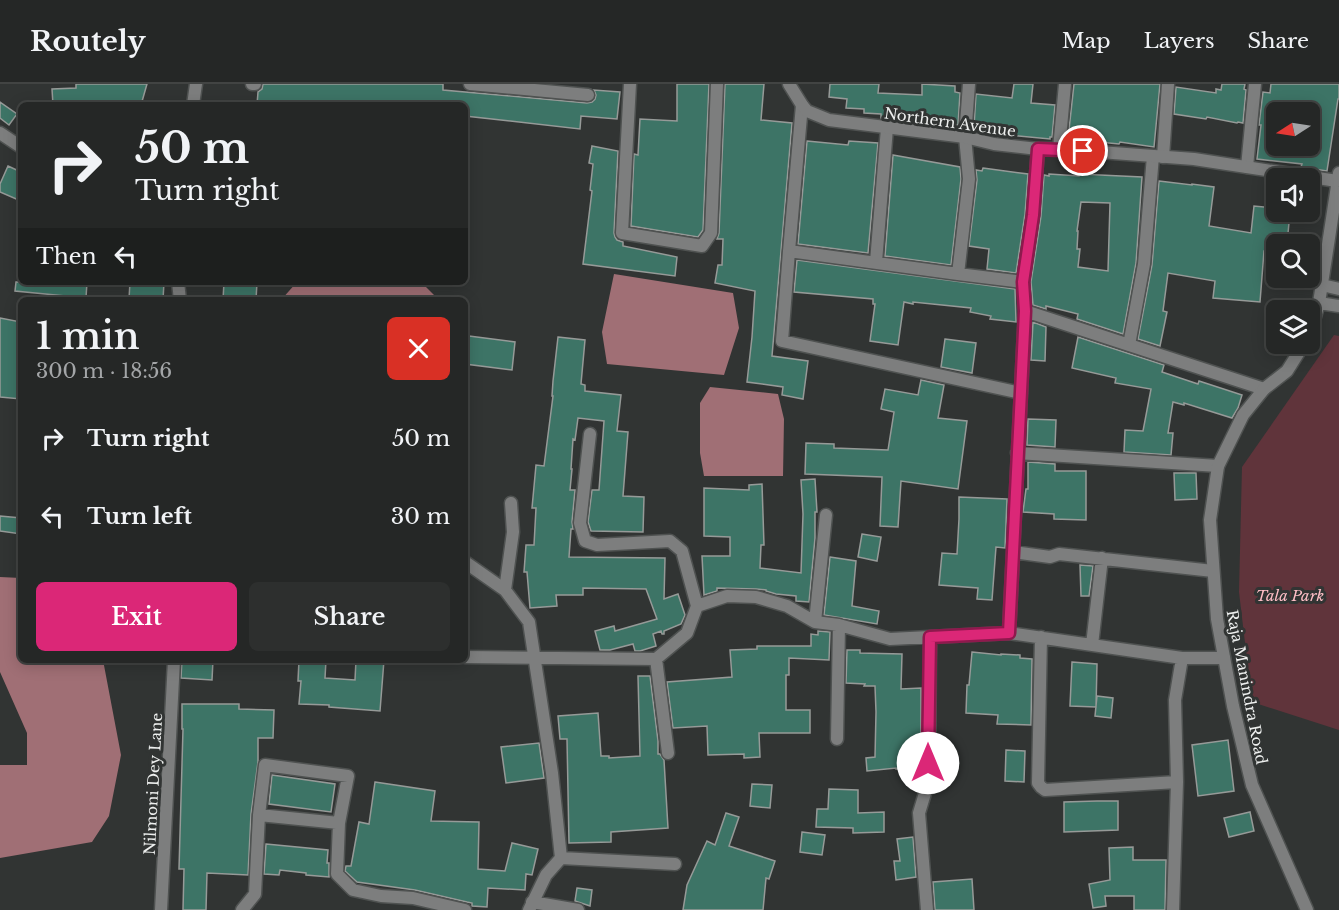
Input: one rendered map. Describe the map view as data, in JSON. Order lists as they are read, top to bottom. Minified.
{"streets":{"street":["Northern Avenue","Raja Manindra Road","Nilmoni Dey Lane"]},"parks":["Tala Park"],"north":"left","page":{"header":"Routely","nav":["Map","Layers","Share"],"turn":["50 m","Turn right"],"then":"Then","heading":["1 min","300 m · 18:56"],"list":[{"name":"Turn right","value":"50 m"},{"name":"Turn left","value":"30 m"}],"buttons":["Exit","Share"]}}
